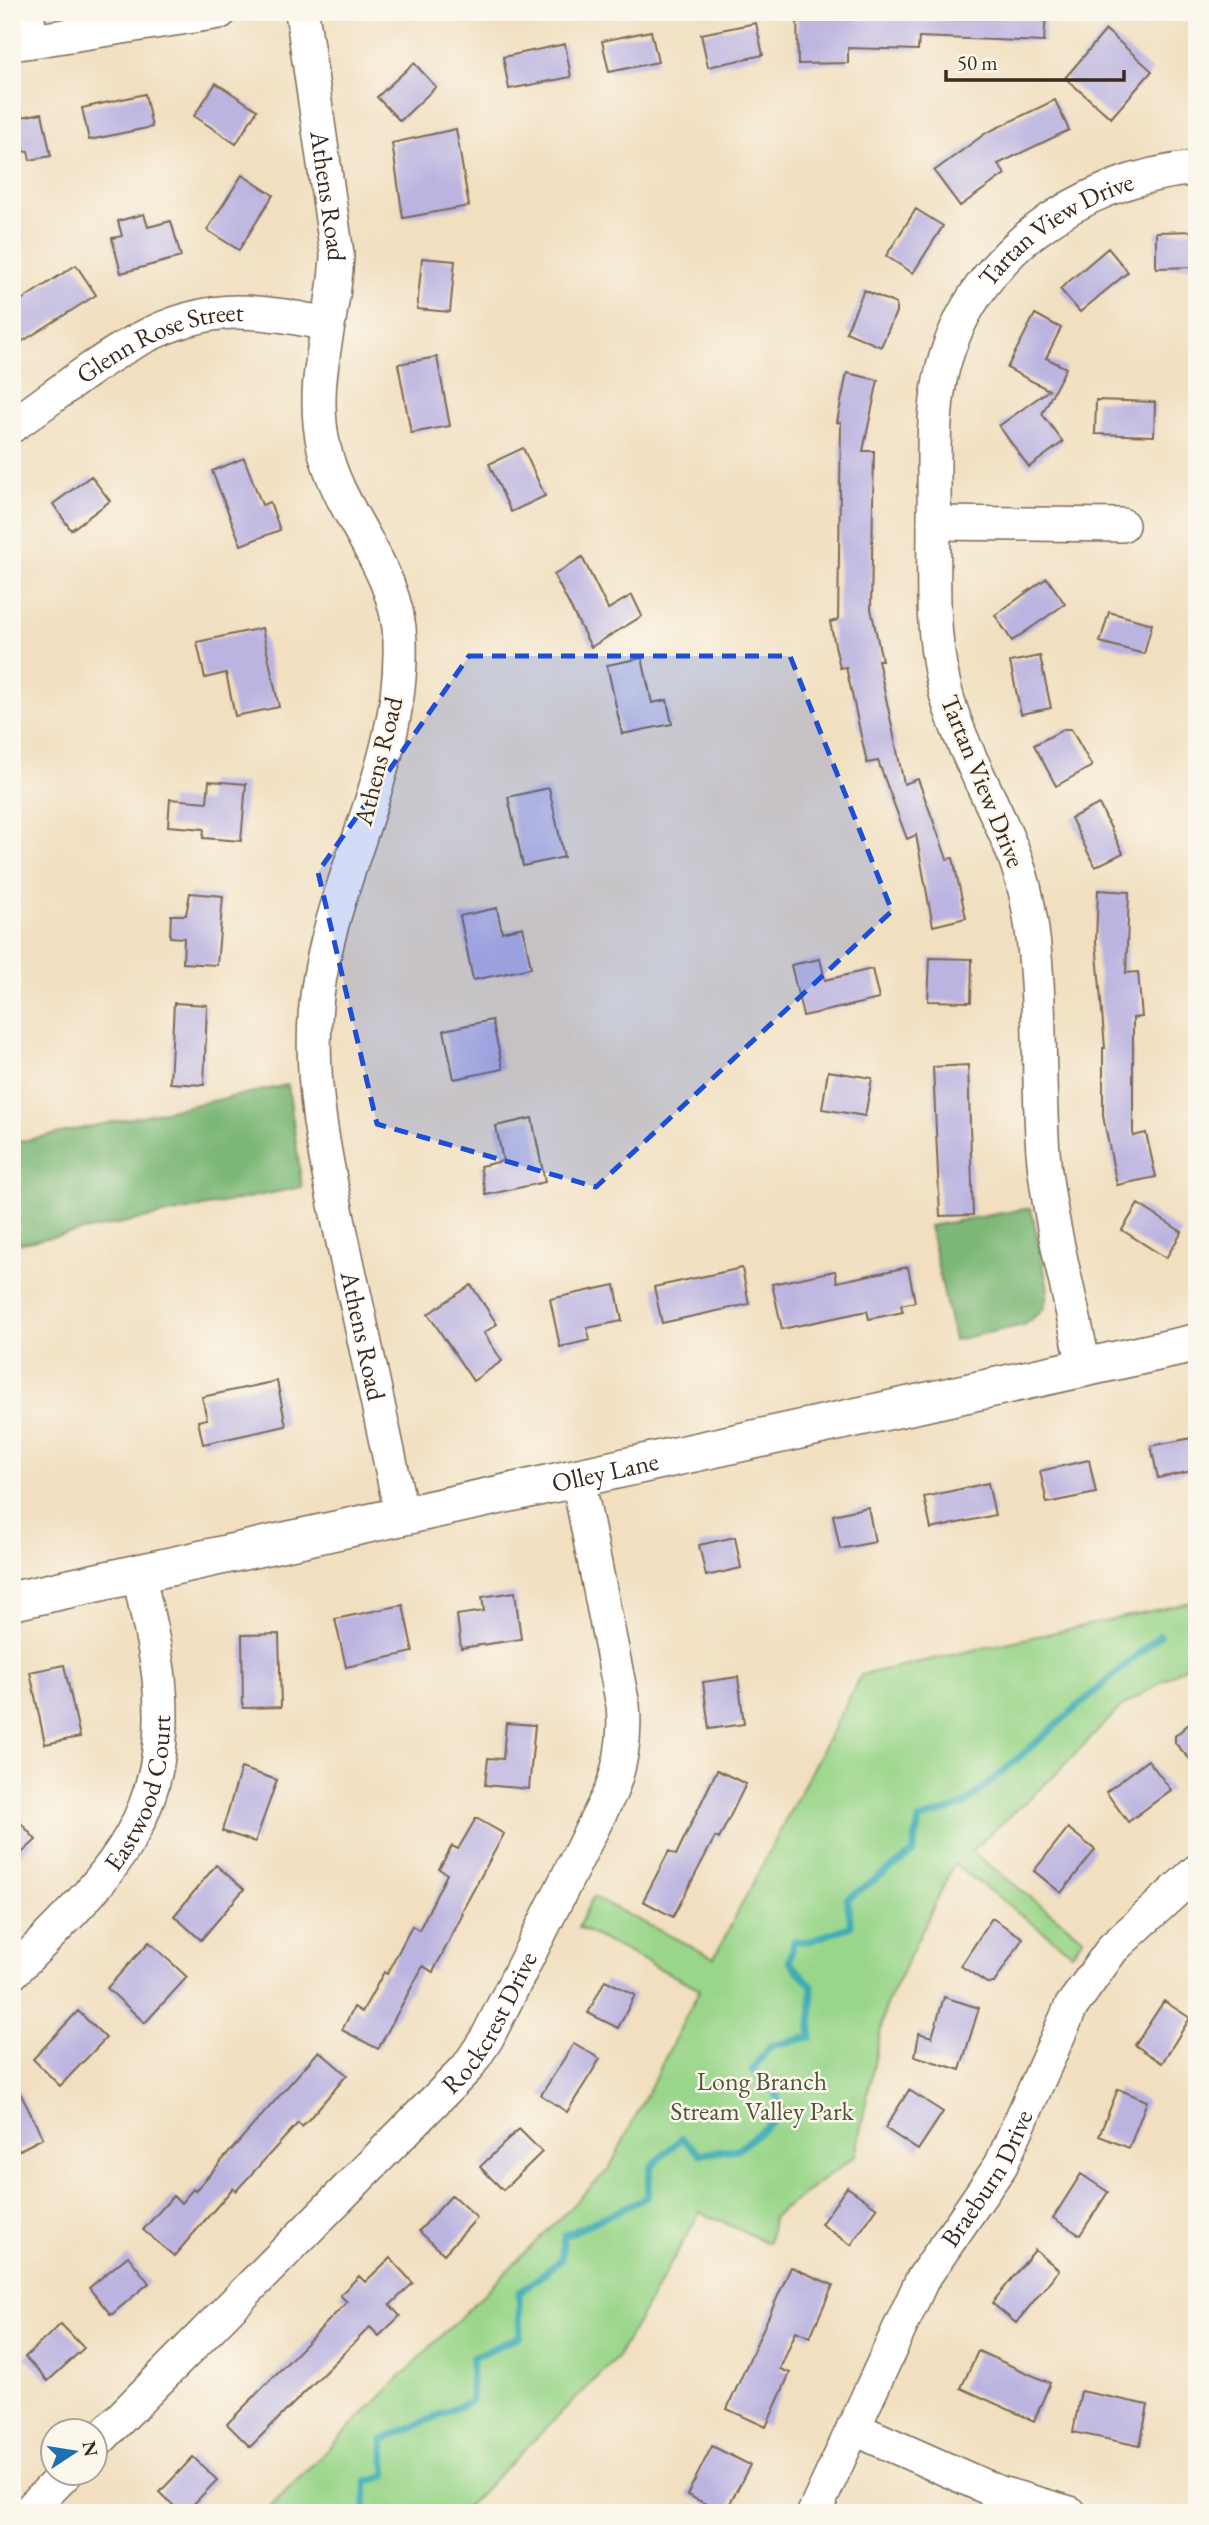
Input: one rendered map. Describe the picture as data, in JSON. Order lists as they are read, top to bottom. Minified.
{"streets":{"main road":["Olley Lane"],"street":["Athens Road","Tartan View Drive","Glenn Rose Street","Eastwood Court","Rockcrest Drive","Braeburn Drive"]},"crossings":[["Athens Road","Glenn Rose Street"],["Athens Road","Olley Lane"],["Tartan View Drive","Olley Lane"],["Olley Lane","Eastwood Court"],["Olley Lane","Rockcrest Drive"]],"parks":["Long Branch Stream Valley Park"],"scale_bar":"50 m","north":"right"}
